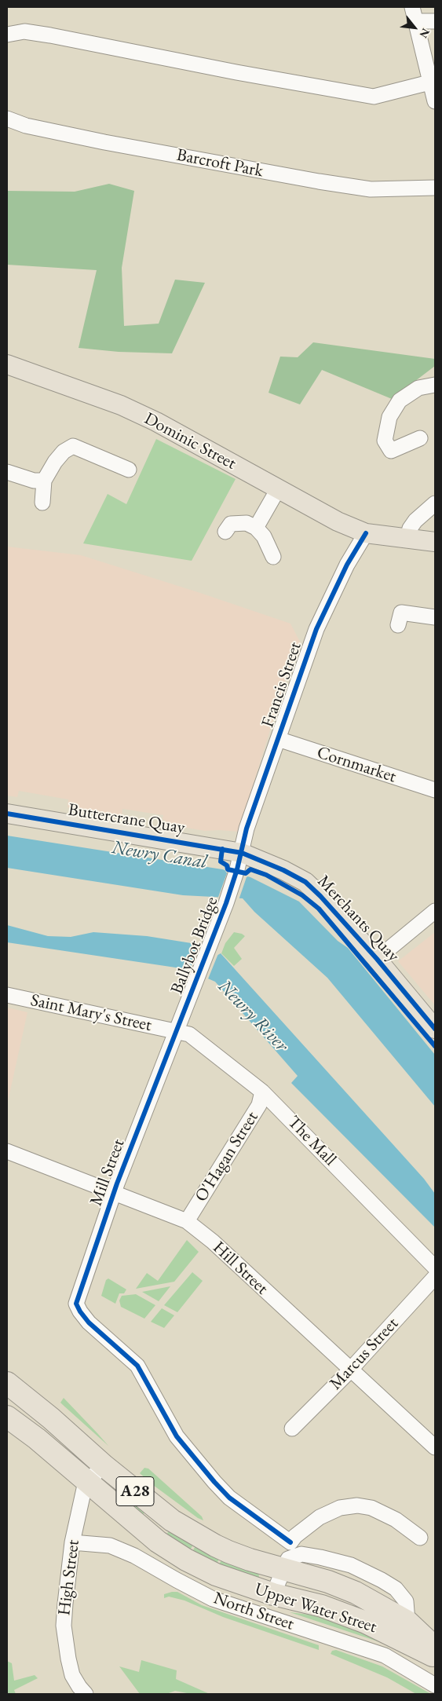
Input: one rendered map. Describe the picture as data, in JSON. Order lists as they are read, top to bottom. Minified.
{"streets":{"highway":["A28","Upper Water Street"],"main road":["Dominic Street","Buttercrane Quay","Merchants Quay"],"street":["Barcroft Park","Francis Street","Cornmarket","Ballybot Bridge","Saint Mary's Street","The Mall","O'Hagan Street","Mill Street","Hill Street","Marcus Street","High Street","North Street"]},"crossings":[["Dominic Street","Francis Street"],["Francis Street","Cornmarket"],["Francis Street","Buttercrane Quay"],["Francis Street","Merchants Quay"],["Francis Street","Ballybot Bridge"],["Buttercrane Quay","Merchants Quay"],["Buttercrane Quay","Ballybot Bridge"],["Merchants Quay","Ballybot Bridge"],["Ballybot Bridge","Saint Mary's Street"],["Ballybot Bridge","The Mall"],["Ballybot Bridge","Mill Street"],["Saint Mary's Street","The Mall"],["Saint Mary's Street","Mill Street"],["The Mall","O'Hagan Street"],["The Mall","Mill Street"],["O'Hagan Street","Hill Street"],["Mill Street","Hill Street"],["Hill Street","Marcus Street"],["A28","High Street"],["A28","Upper Water Street"],["High Street","Upper Water Street"],["High Street","North Street"]],"water":["Newry Canal","Newry River"],"north":"bottom right"}
